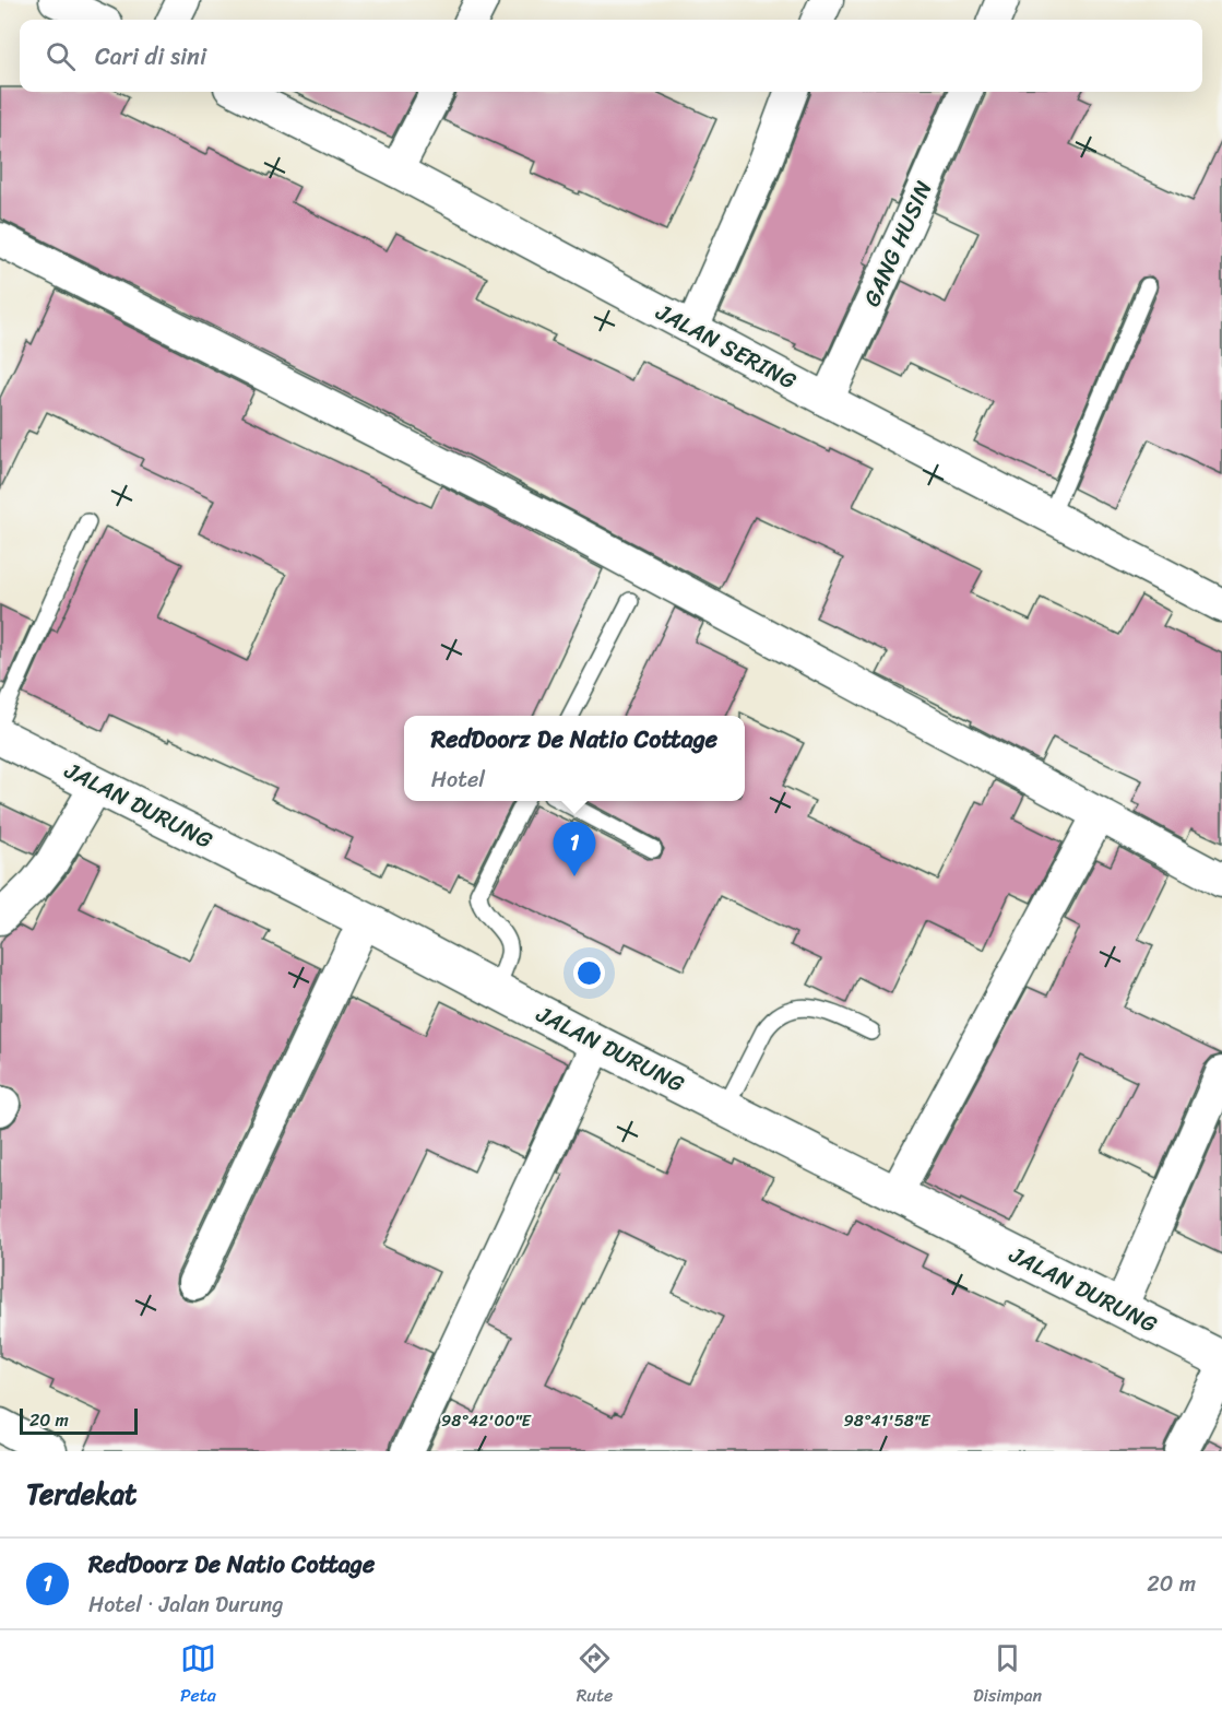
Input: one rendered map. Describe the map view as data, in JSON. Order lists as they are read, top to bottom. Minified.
{"streets":{"street":["GANG HUSIN","JALAN SERING","JALAN DURUNG"]},"crossings":[["GANG HUSIN","JALAN SERING"]],"scale_bar":"20 m","page":{"search":"Cari di sini","popup":["RedDoorz De Natio Cottage","Hotel"],"pins":"1","scale":"20 m","heading":"Terdekat","list":[{"mark":"1","name":"RedDoorz De Natio Cottage","note":"Hotel · Jalan Durung","value":"20 m"}],"nav":["Peta","Rute","Disimpan"]},"coordinates":["98°42'00\"E","98°41'58\"E"]}
